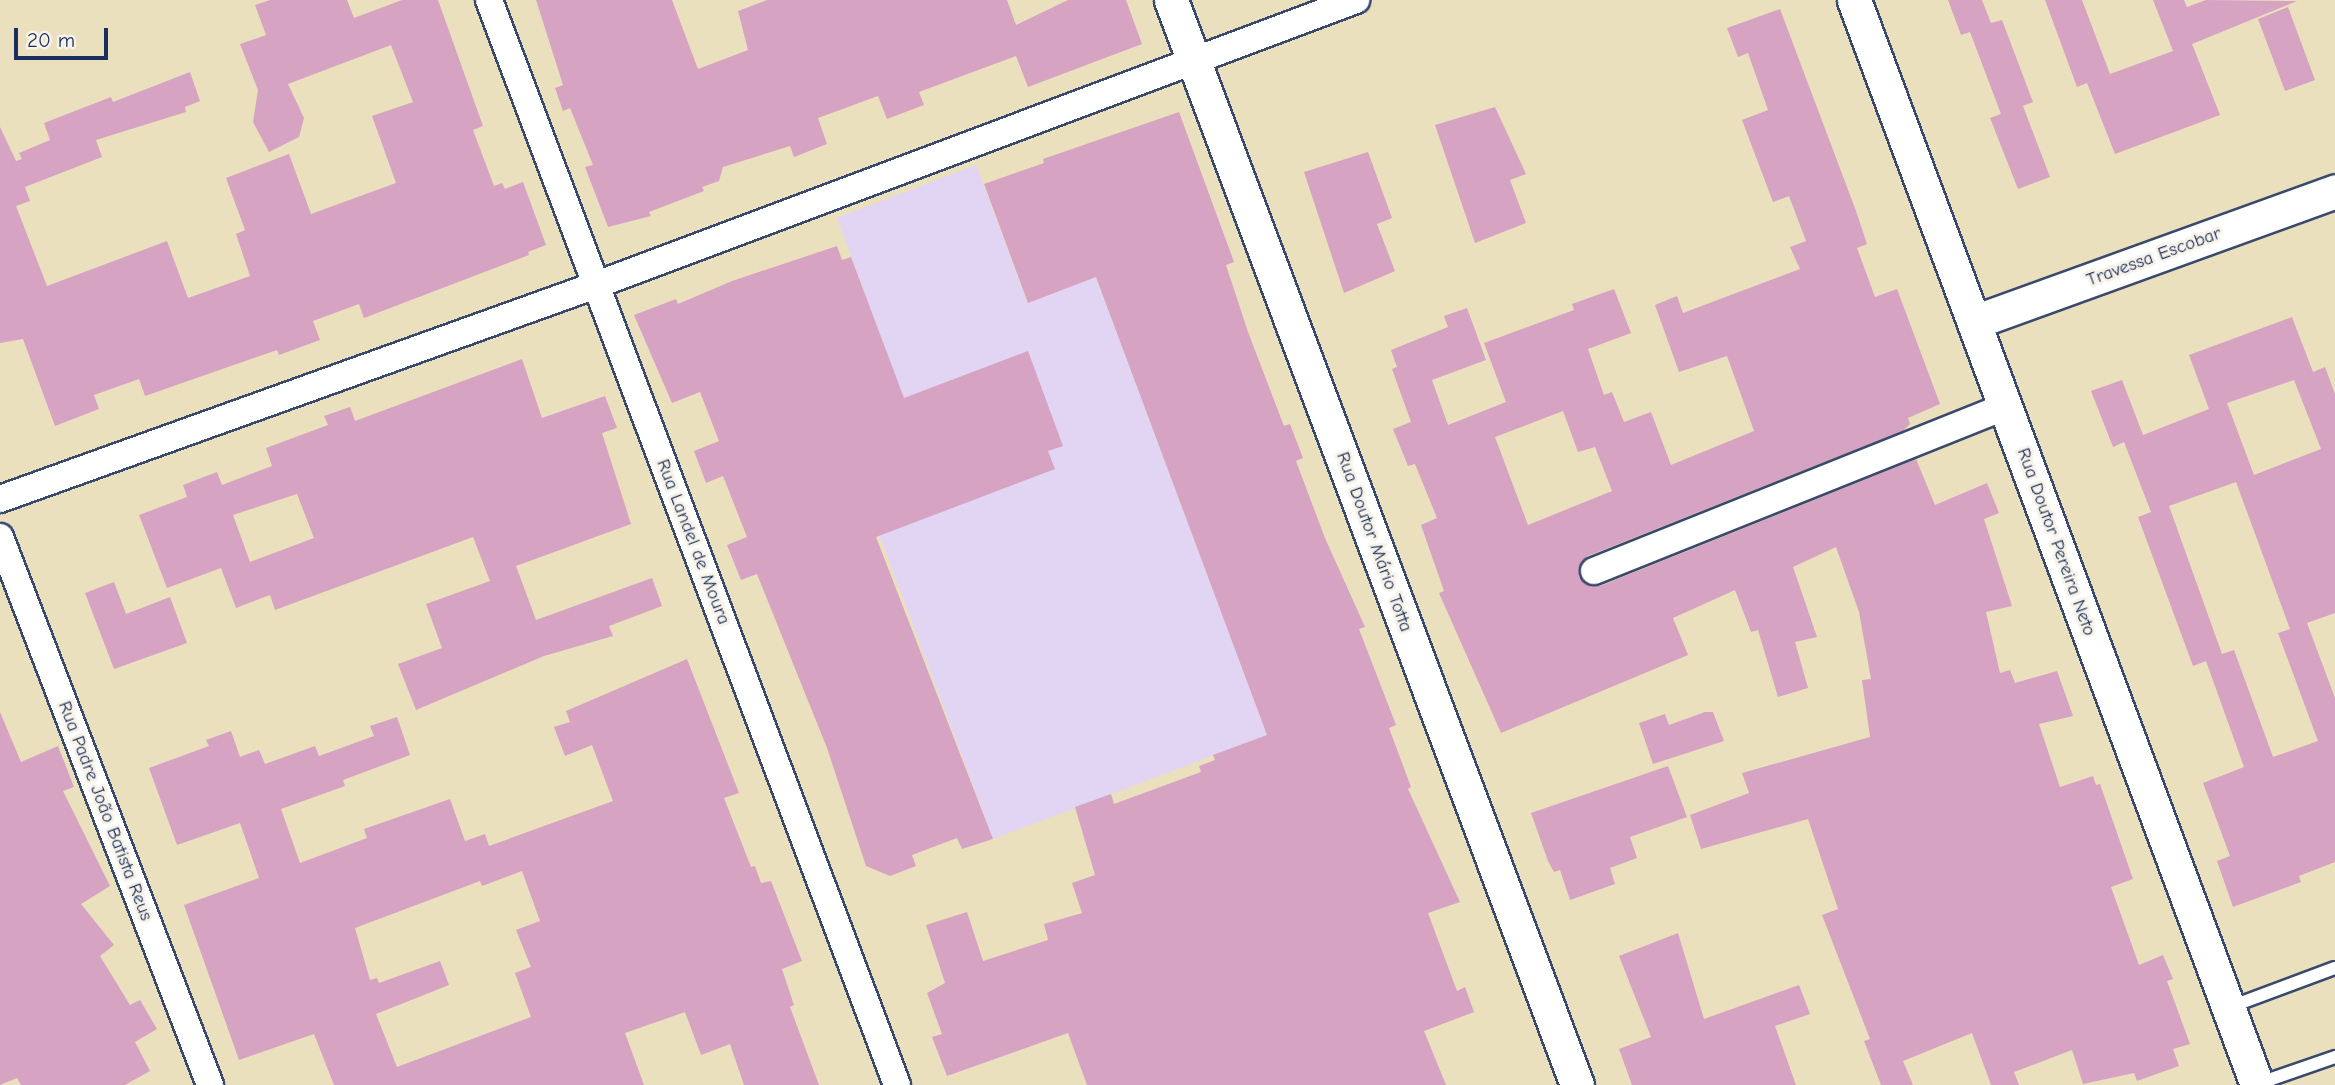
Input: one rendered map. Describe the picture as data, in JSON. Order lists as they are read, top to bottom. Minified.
{"streets":{"street":["Travessa Escobar","Rua Landel de Moura","Rua Doutor Mário Totta","Rua Doutor Pereira Neto","Rua Padre João Batista Reus"]},"crossings":[["Travessa Escobar","Rua Doutor Pereira Neto"]],"scale_bar":"20 m"}
